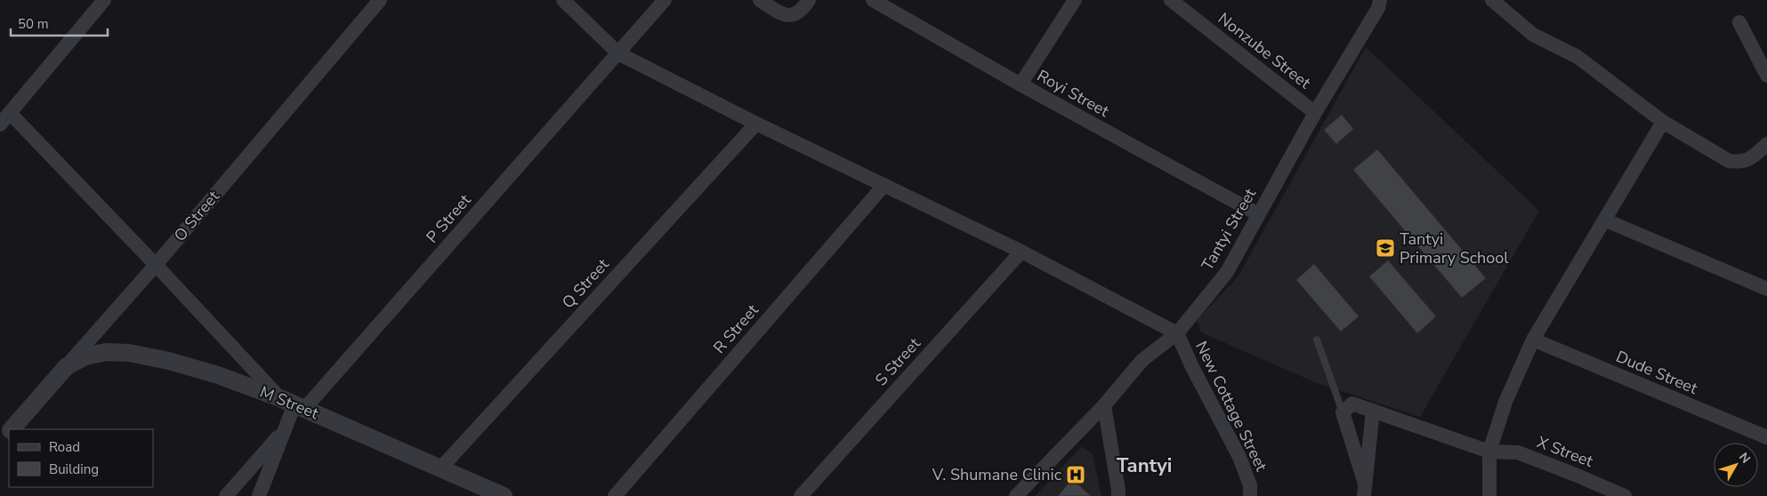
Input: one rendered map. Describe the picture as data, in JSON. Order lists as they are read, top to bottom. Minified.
{"streets":{"street":["Nonzube Street","Royi Street","O Street","P Street","Tantyi Street","Q Street","R Street","S Street","Dude Street","M Street","New Cottage Street","X Street"]},"crossings":[["Nonzube Street","Tantyi Street"],["Royi Street","Tantyi Street"],["O Street","M Street"],["P Street","M Street"],["Tantyi Street","New Cottage Street"],["Q Street","M Street"]],"districts":["Tantyi"],"places":{"school or university":["Tantyi Primary School"],"hospital":["V. Shumane Clinic"]},"legend":["Road","Building"],"scale_bar":"50 m","north":"top right"}
